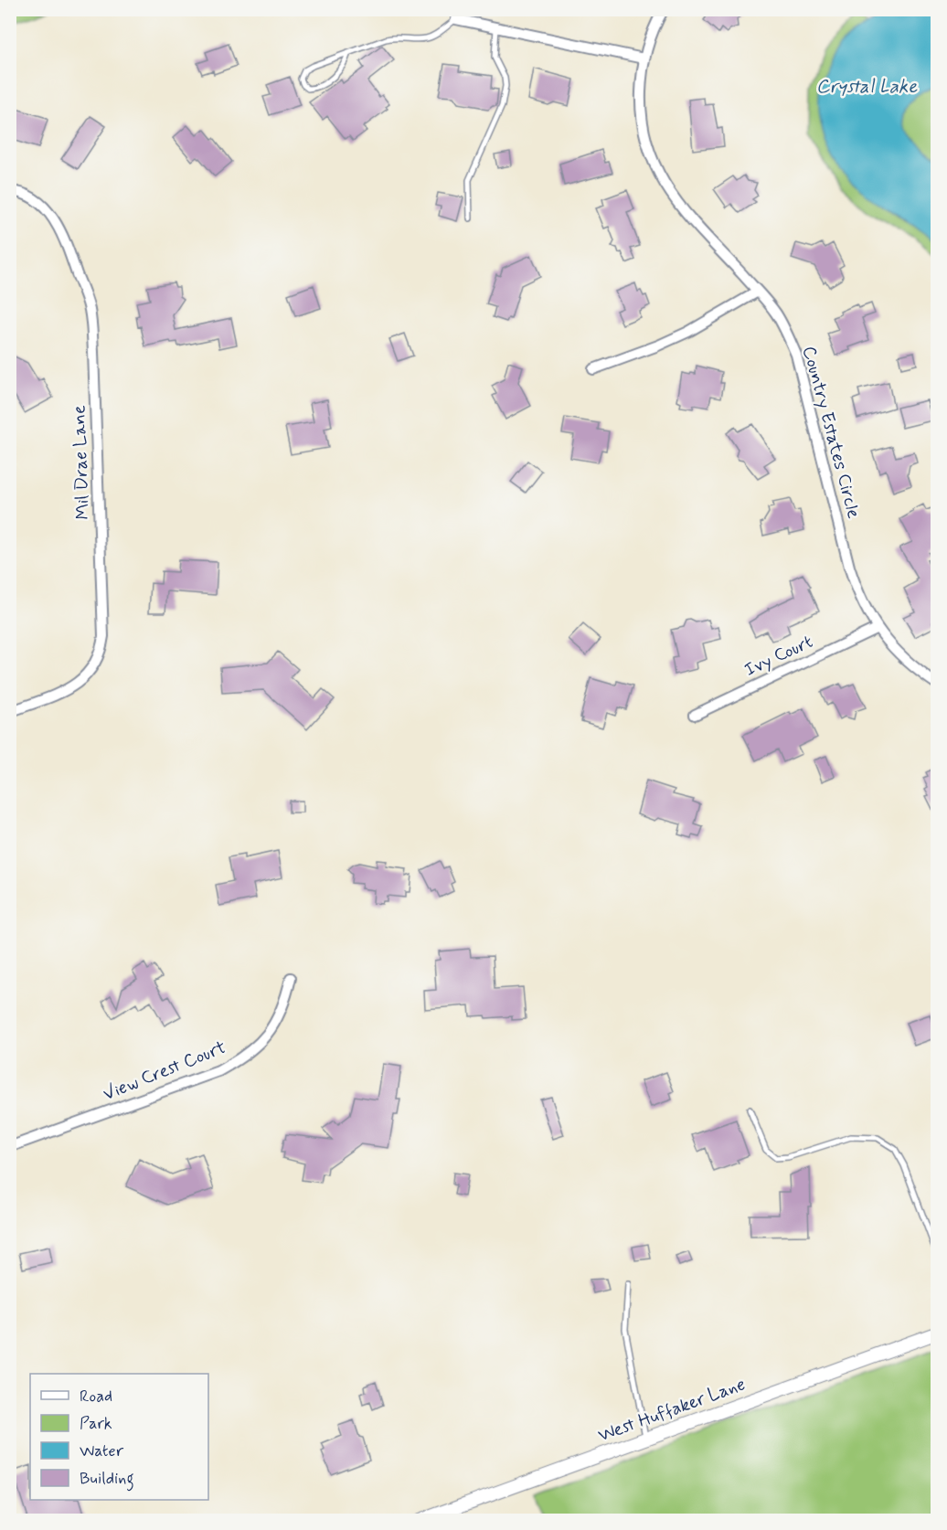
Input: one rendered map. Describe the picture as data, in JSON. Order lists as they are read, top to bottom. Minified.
{"streets":{"street":["Country Estates Circle","Mil Drae Lane","Ivy Court","View Crest Court","West Huffaker Lane"]},"crossings":[["Country Estates Circle","Ivy Court"]],"water":["Crystal Lake"],"legend":["Road","Park","Water","Building"]}
